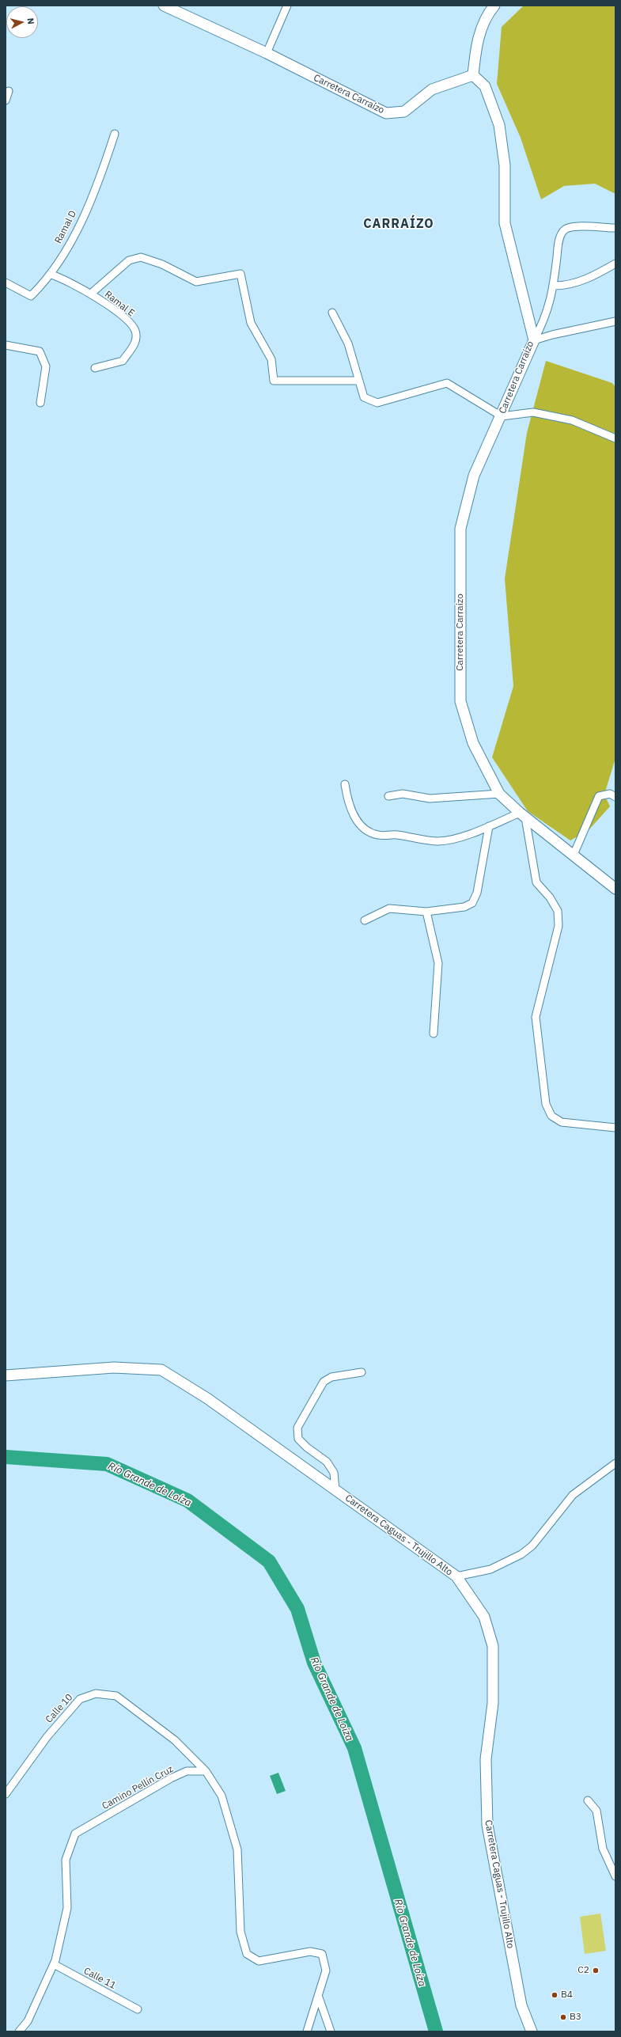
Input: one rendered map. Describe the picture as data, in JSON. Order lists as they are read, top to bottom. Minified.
{"streets":{"street":["Carretera Carraízo","Ramal D","Ramal E","Carretera Caguas - Trujillo Alto","Calle 10","Camino Pellín Cruz","Calle 11"]},"crossings":[["Ramal D","Ramal E"],["Calle 10","Camino Pellín Cruz"],["Camino Pellín Cruz","Calle 11"]],"districts":["CARRAÍZO"],"water":["Río Grande de Loíza"],"places":["C2","B4","B3"],"north":"right"}
